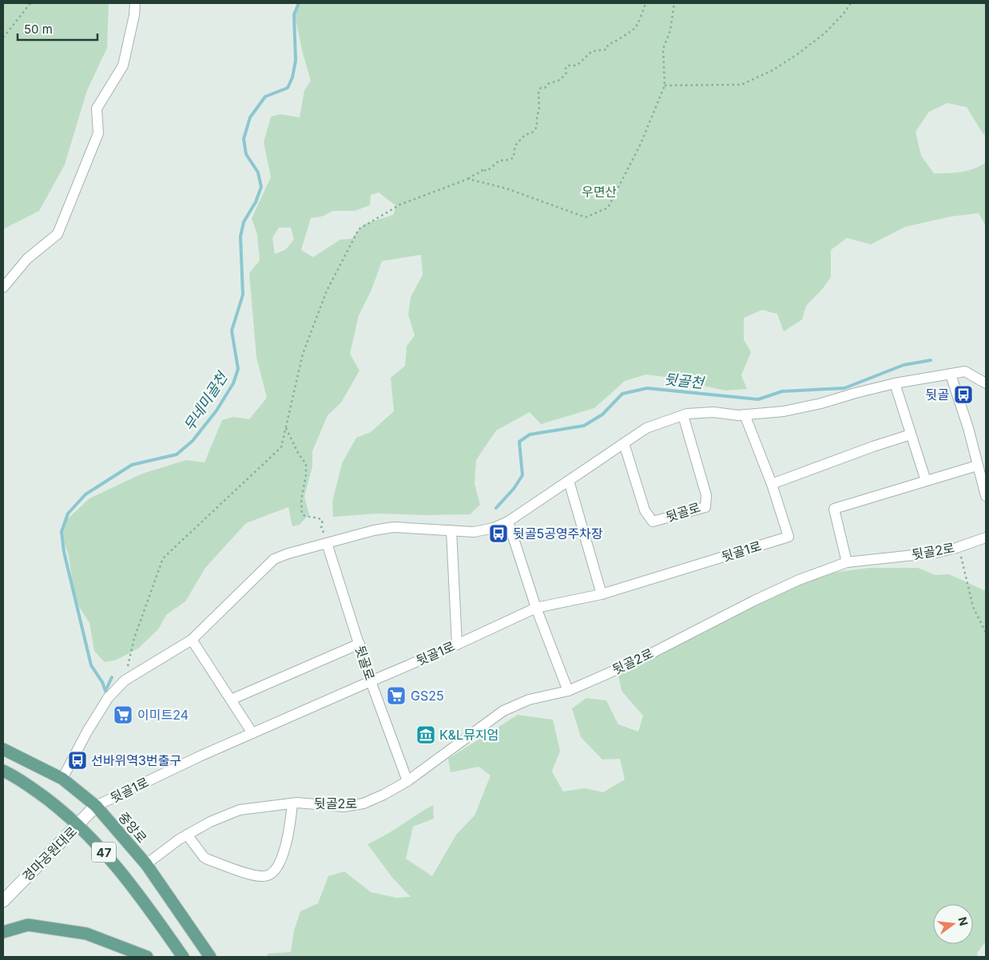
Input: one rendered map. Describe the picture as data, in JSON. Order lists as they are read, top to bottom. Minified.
{"streets":{"main road":["중앙로","47"],"street":["뒷골로","뒷골1로","뒷골2로","경마공원대로"]},"crossings":[["뒷골로","뒷골1로"],["뒷골로","뒷골2로"],["뒷골1로","중앙로"],["뒷골1로","경마공원대로"],["뒷골2로","중앙로"],["중앙로","경마공원대로"],["47","경마공원대로"]],"water":["뒷골천","무네미골천"],"parks":["우면산"],"places":{"bus stop":["뒷골","뒷골5공영주차장","선바위역3번출구"],"supermarket":["GS25","이미트24"],"museum":["K&L뮤지엄"]},"scale_bar":"50 m","north":"right"}
